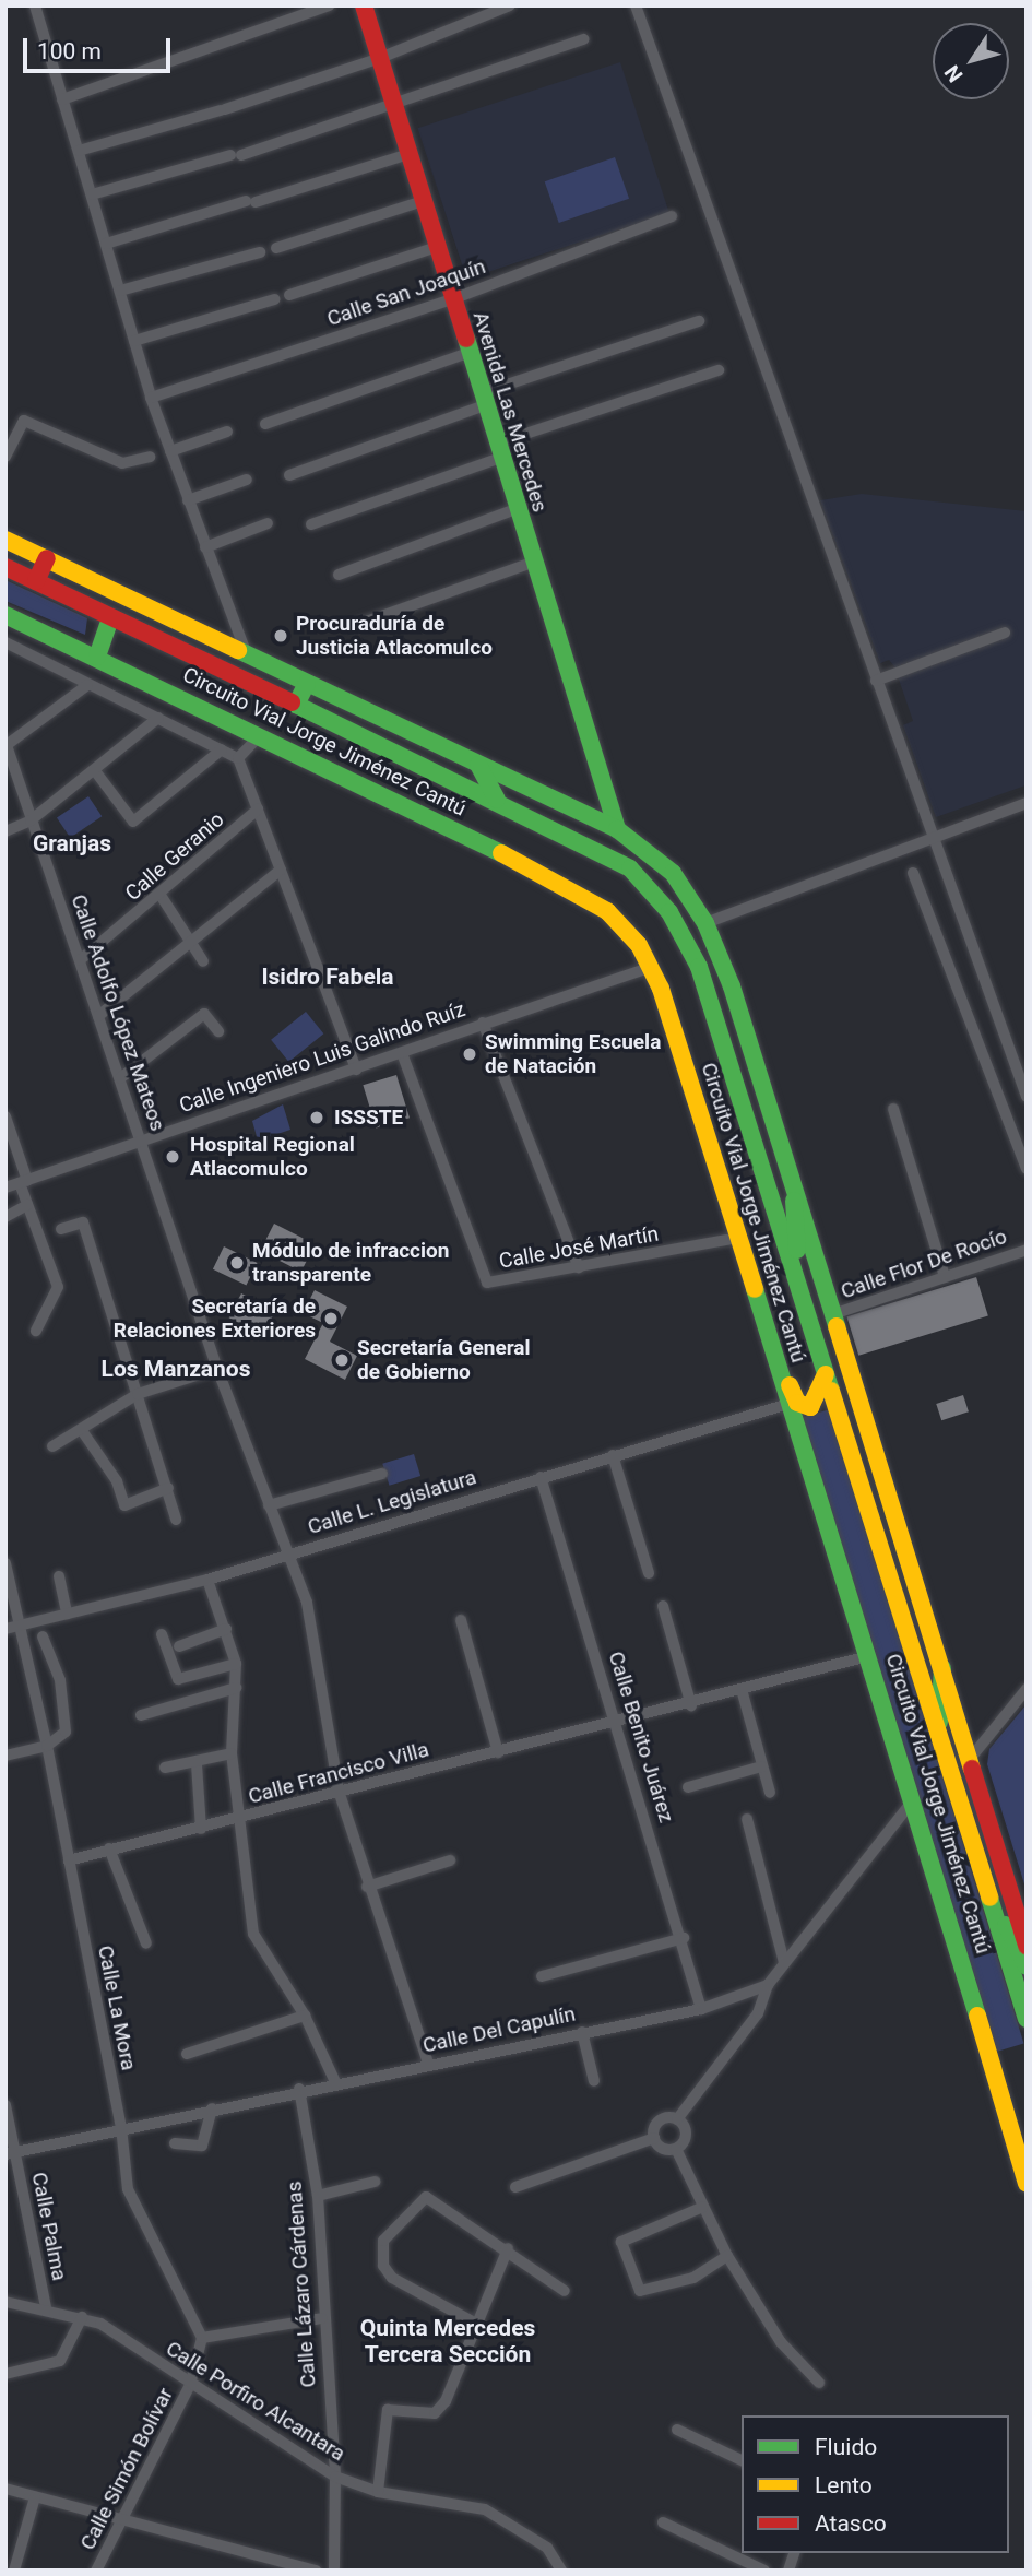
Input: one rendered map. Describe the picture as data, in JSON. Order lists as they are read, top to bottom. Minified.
{"streets":{"main road":["Avenida Las Mercedes","Circuito Vial Jorge Jiménez Cantú"],"street":["Calle San Joaquín","Calle Geranio","Calle Adolfo López Mateos","Calle Ingeniero Luis Galindo Ruíz","Calle José Martín","Calle Flor De Rocío","Calle L. Legislatura","Calle Benito Juárez","Calle Francisco Villa","Calle La Mora","Calle Del Capulín","Calle Palma","Calle Lázaro Cárdenas","Calle Porfiro Alcantara","Calle Simón Bolívar"]},"crossings":[["Calle San Joaquín","Avenida Las Mercedes"],["Avenida Las Mercedes","Circuito Vial Jorge Jiménez Cantú"],["Circuito Vial Jorge Jiménez Cantú","Calle Ingeniero Luis Galindo Ruíz"],["Circuito Vial Jorge Jiménez Cantú","Calle José Martín"],["Circuito Vial Jorge Jiménez Cantú","Calle Flor De Rocío"],["Circuito Vial Jorge Jiménez Cantú","Calle L. Legislatura"],["Circuito Vial Jorge Jiménez Cantú","Calle Francisco Villa"],["Calle Geranio","Calle Adolfo López Mateos"],["Calle Adolfo López Mateos","Calle Ingeniero Luis Galindo Ruíz"],["Calle Adolfo López Mateos","Calle L. Legislatura"],["Calle Adolfo López Mateos","Calle Francisco Villa"],["Calle Adolfo López Mateos","Calle Del Capulín"],["Calle Ingeniero Luis Galindo Ruíz","Calle José Martín"],["Calle L. Legislatura","Calle Benito Juárez"],["Calle L. Legislatura","Calle La Mora"],["Calle Benito Juárez","Calle Francisco Villa"],["Calle Benito Juárez","Calle Del Capulín"],["Calle Francisco Villa","Calle La Mora"],["Calle La Mora","Calle Del Capulín"],["Calle Del Capulín","Calle Palma"],["Calle Del Capulín","Calle Lázaro Cárdenas"],["Calle Palma","Calle Porfiro Alcantara"],["Calle Lázaro Cárdenas","Calle Porfiro Alcantara"],["Calle Porfiro Alcantara","Calle Simón Bolívar"]],"districts":["Granjas","Isidro Fabela","Los Manzanos","Quinta Mercedes Tercera Sección"],"places":["Procuraduría de Justicia Atlacomulco","Swimming Escuela de Natación","ISSSTE","Hospital Regional Atlacomulco","Módulo de infraccion transparente","Secretaría de Relaciones Exteriores","Secretaría General de Gobierno"],"legend":["Fluido","Lento","Atasco"],"scale_bar":"100 m","north":"bottom left"}
